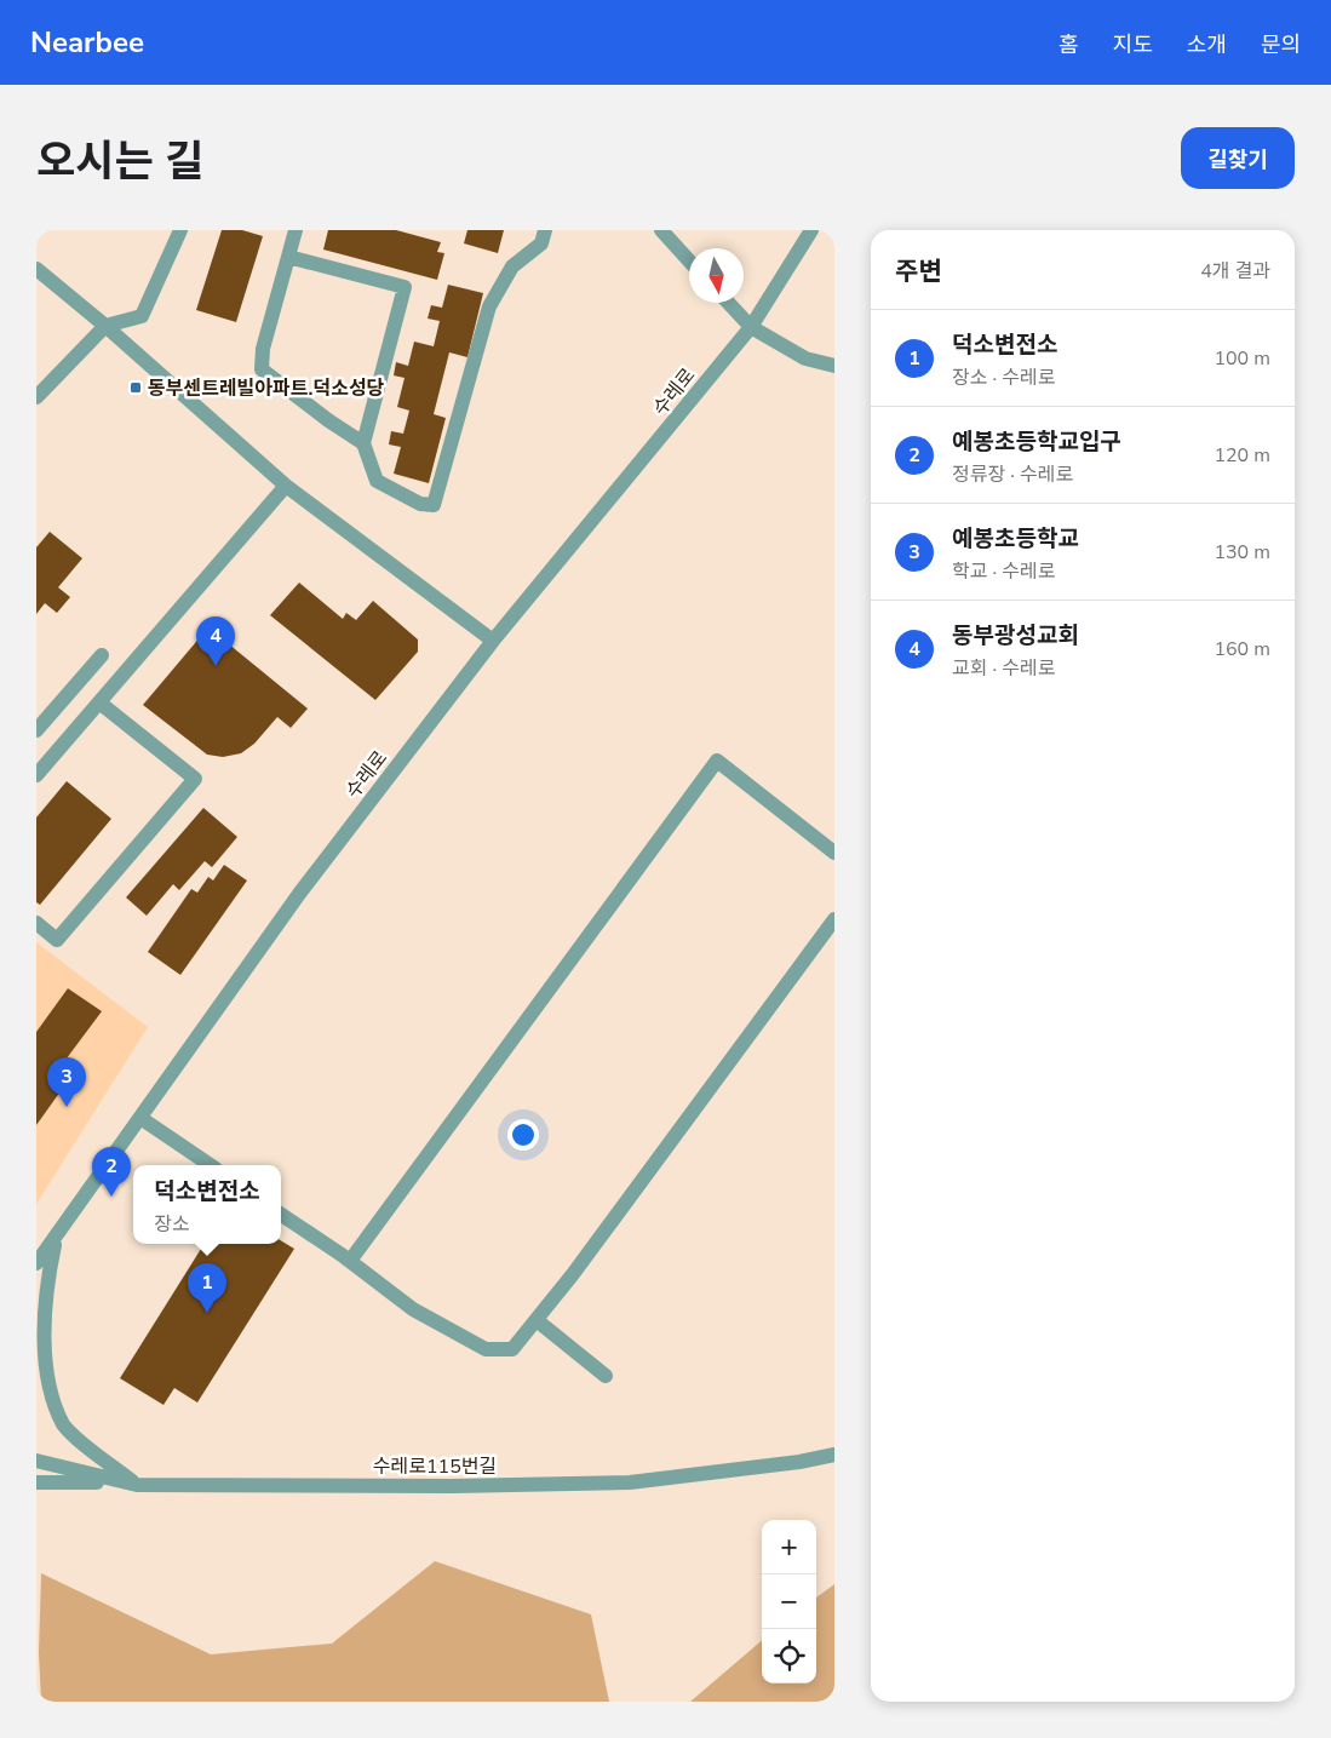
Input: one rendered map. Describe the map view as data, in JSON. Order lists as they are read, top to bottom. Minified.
{"streets":{"street":["수레로","수레로115번길"]},"places":{"transit":["동부센트레빌아파트.덕소성당"]},"north":"bottom","page":{"header":"Nearbee","nav":["홈","지도","소개","문의"],"title":"오시는 길","buttons":"길찾기","heading":["주변","4개 결과"],"list":[{"mark":"1","name":"덕소변전소","note":"장소 · 수레로","value":"100 m"},{"mark":"2","name":"예봉초등학교입구","note":"정류장 · 수레로","value":"120 m"},{"mark":"3","name":"예봉초등학교","note":"학교 · 수레로","value":"130 m"},{"mark":"4","name":"동부광성교회","note":"교회 · 수레로","value":"160 m"}],"pins":["4","3","2","1"],"popup":["덕소변전소","장소"],"map_buttons":["+","−"]}}
